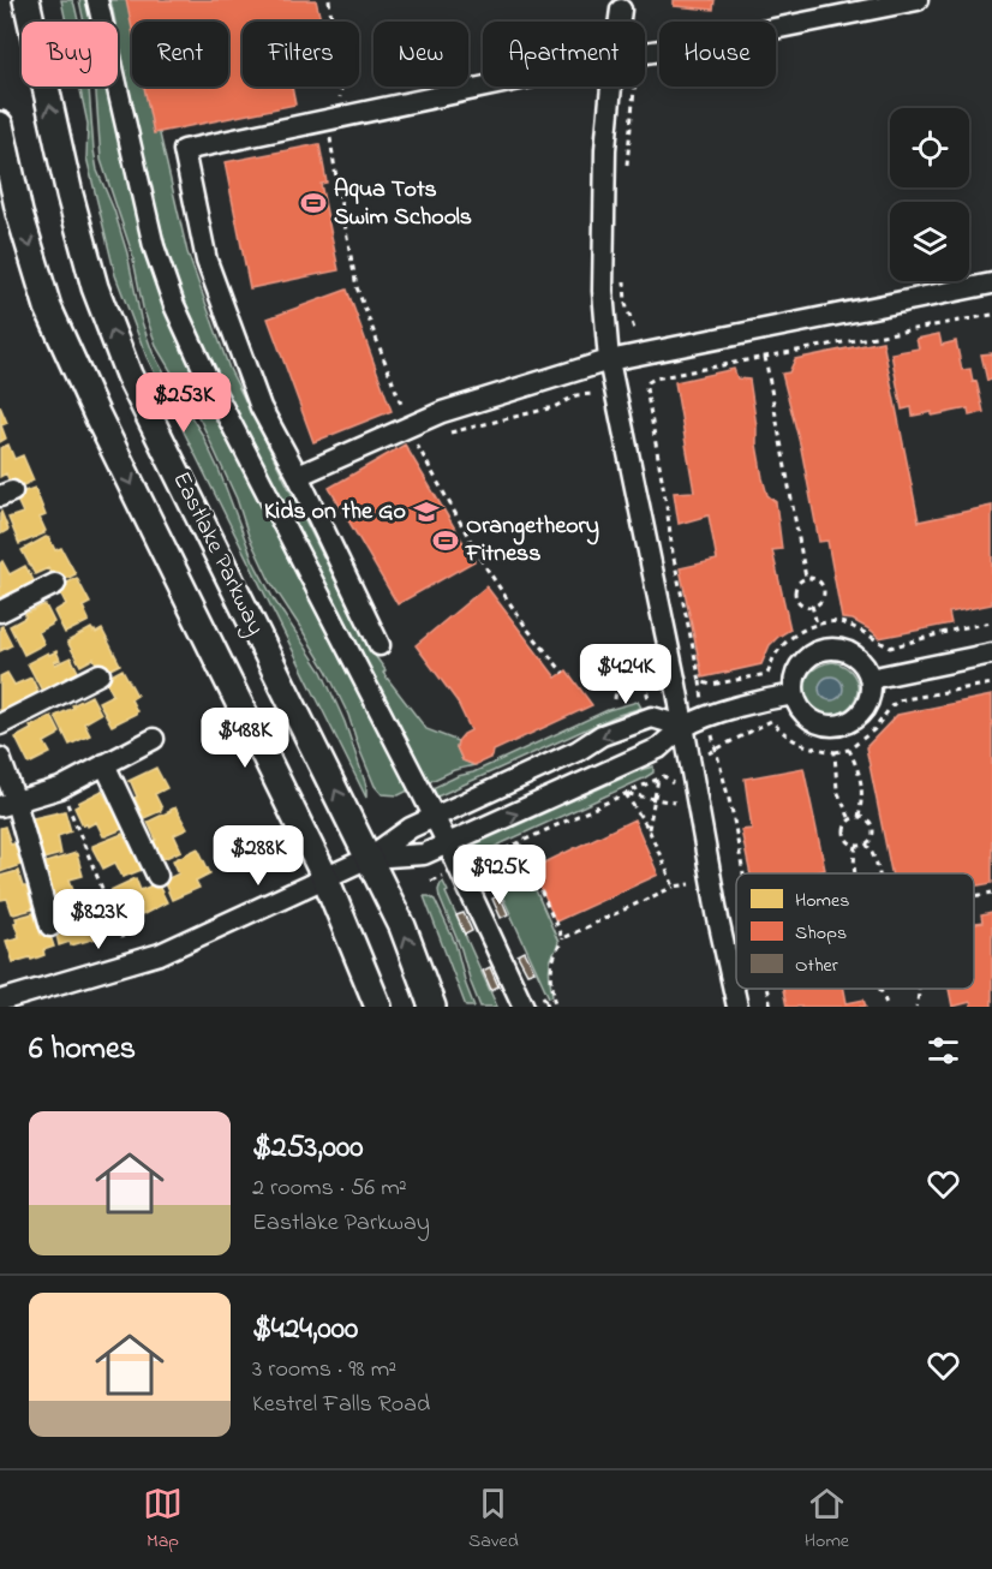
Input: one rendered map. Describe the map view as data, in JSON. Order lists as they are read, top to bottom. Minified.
{"streets":{"main road":["Eastlake Parkway"]},"places":{"sports":["Aqua Tots Swim Schools","Orangetheory Fitness"],"school or university":["Kids on the Go"]},"legend":["Homes","Shops","Other"],"page":{"chip":["Buy","Rent","Filters","New","Apartment","House"],"price":["$253K","$424K","$488K","$288K","$925K","$823K"],"heading":"6 homes","list":[{"name":"$253,000","note":"2 rooms · 56 m² · Eastlake Parkway"},{"name":"$424,000","note":"3 rooms · 98 m² · Kestrel Falls Road"}],"tabs":["Map","Saved","Home"]}}
